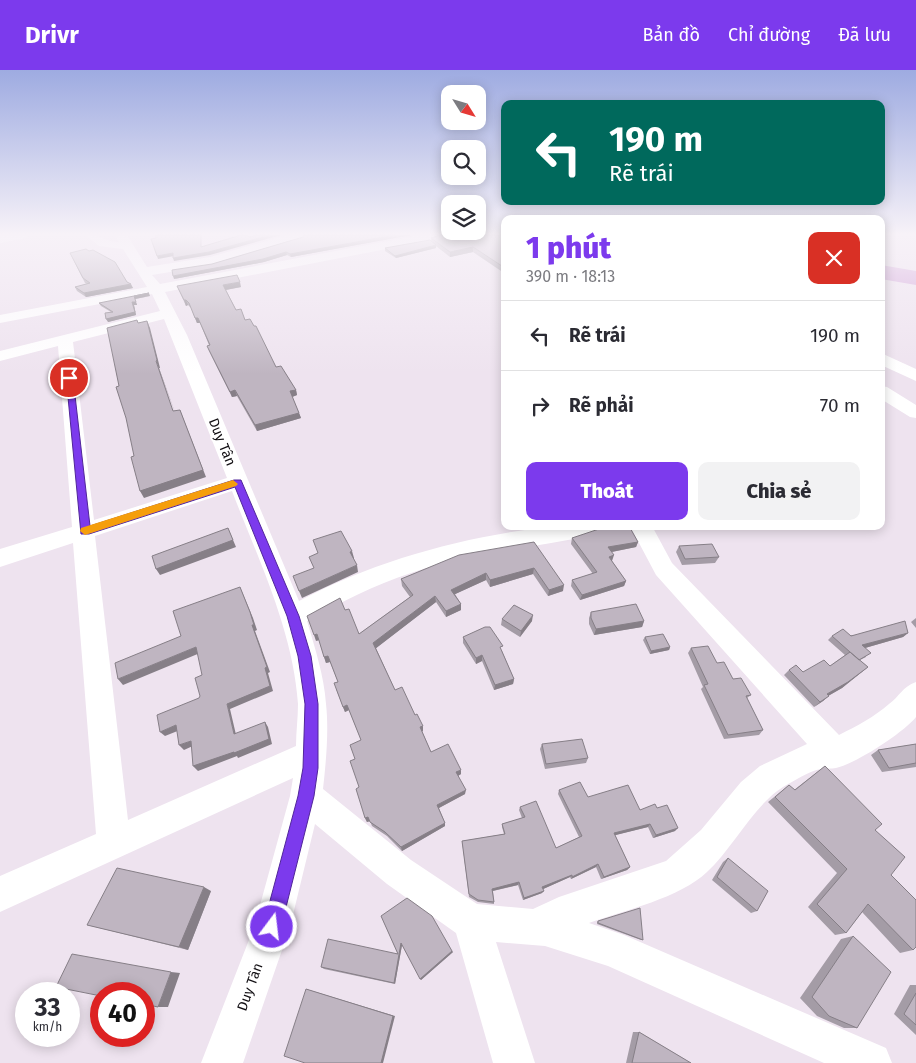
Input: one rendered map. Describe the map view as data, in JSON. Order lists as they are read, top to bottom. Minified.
{"streets":{"street":["Duy Tân"]},"north":"bottom right","page":{"header":"Drivr","nav":["Bản đồ","Chỉ đường","Đã lưu"],"turn":["190 m","Rẽ trái"],"heading":["1 phút","390 m · 18:13"],"list":[{"name":"Rẽ trái","value":"190 m"},{"name":"Rẽ phải","value":"70 m"}],"buttons":["Thoát","Chia sẻ"],"speed":"33 km/h","limit":"40"}}
